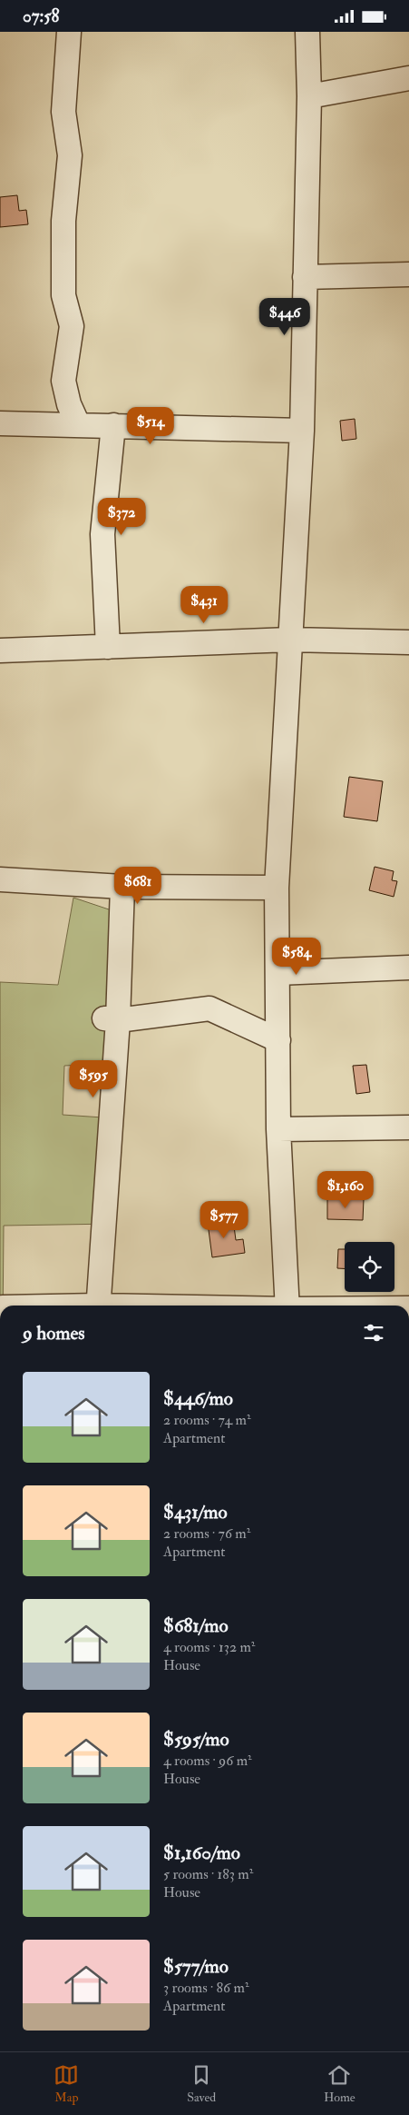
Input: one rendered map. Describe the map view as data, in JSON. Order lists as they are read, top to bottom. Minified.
{"page":{"status":"07:58","price":["$446","$514","$372","$431","$681","$584","$595","$1,160","$577"],"heading":"9 homes","list":[{"name":"$446/mo","note":"2 rooms · 74 m² · Apartment"},{"name":"$431/mo","note":"2 rooms · 76 m² · Apartment"},{"name":"$681/mo","note":"4 rooms · 132 m² · House"},{"name":"$595/mo","note":"4 rooms · 96 m² · House"},{"name":"$1,160/mo","note":"5 rooms · 183 m² · House"},{"name":"$577/mo","note":"3 rooms · 86 m² · Apartment"}],"tabs":["Map","Saved","Home"]}}
